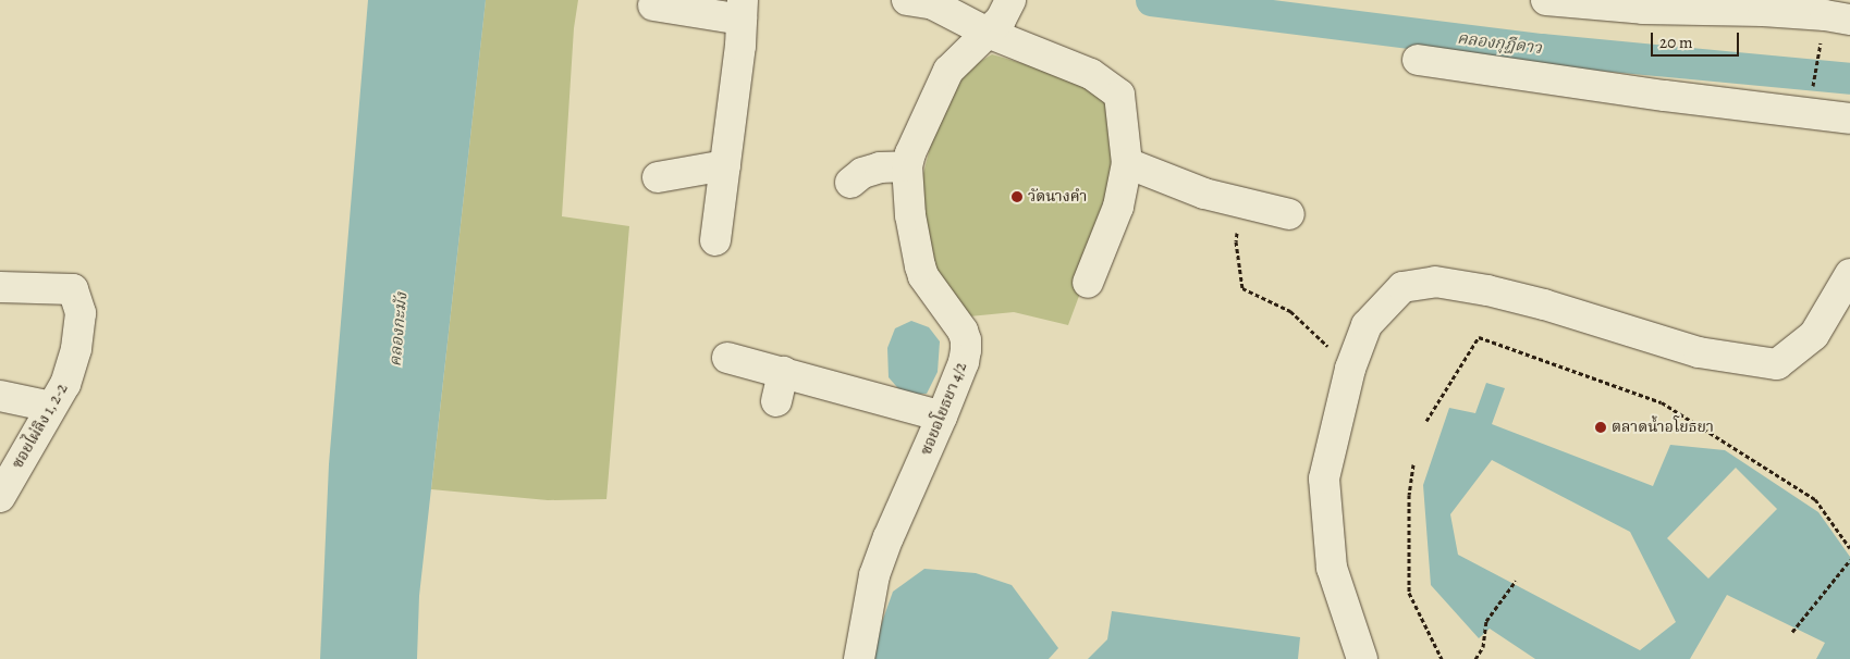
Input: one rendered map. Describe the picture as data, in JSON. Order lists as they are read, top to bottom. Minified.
{"streets":{"street":["ซอยอโยธยา 4/2","ซอยไผ่ลิง 1, 2-2"]},"water":["คลองกุฎีดาว","คลองกะมัง"],"places":["วัดนางคำ","ตลาดน้ำอโยธยา"],"scale_bar":"20 m"}
